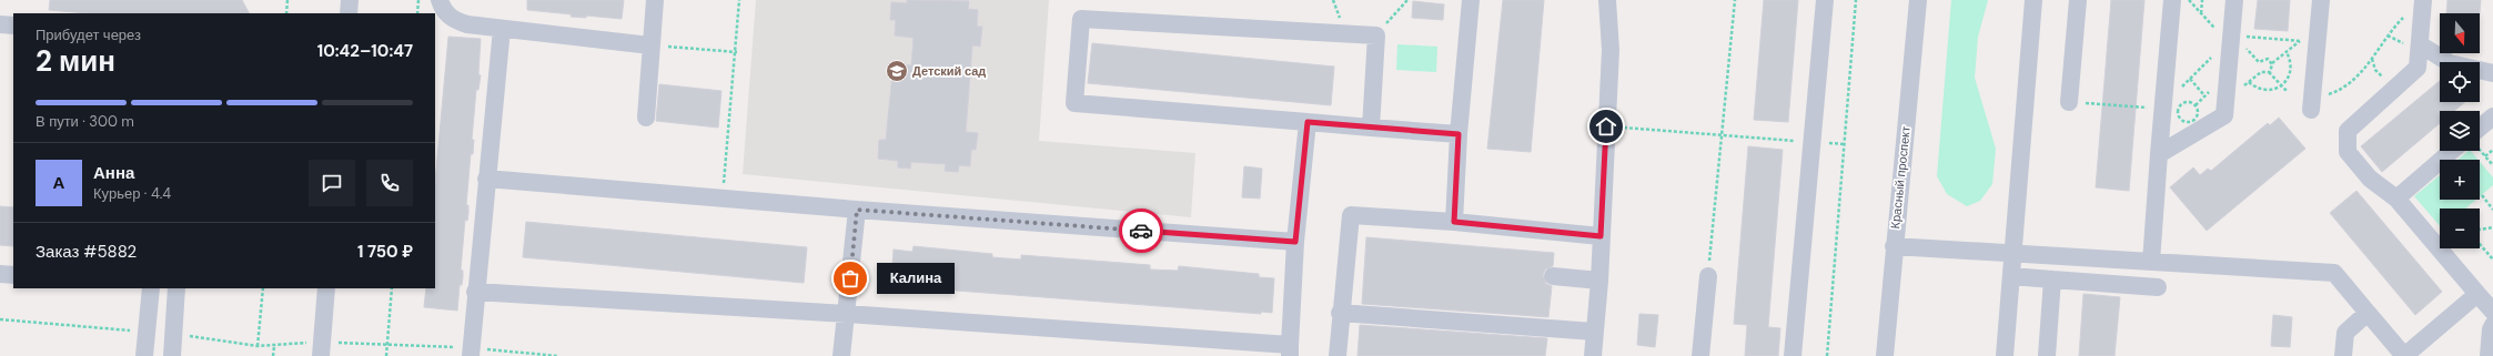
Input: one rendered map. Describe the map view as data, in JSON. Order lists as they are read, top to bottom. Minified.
{"streets":{"street":["Красный проспект"]},"places":{"school or university":["Детский сад"],"other":["Калина"]},"north":"bottom","page":{"map_buttons":["+","−"],"heading":["2 мин","Прибудет через","10:42–10:47"],"panel":["Анна","Курьер · 4.4","Заказ #5882","1 750 ₽"],"bar":"В пути · 300 m","round":"А","bubble":"Калина"}}
